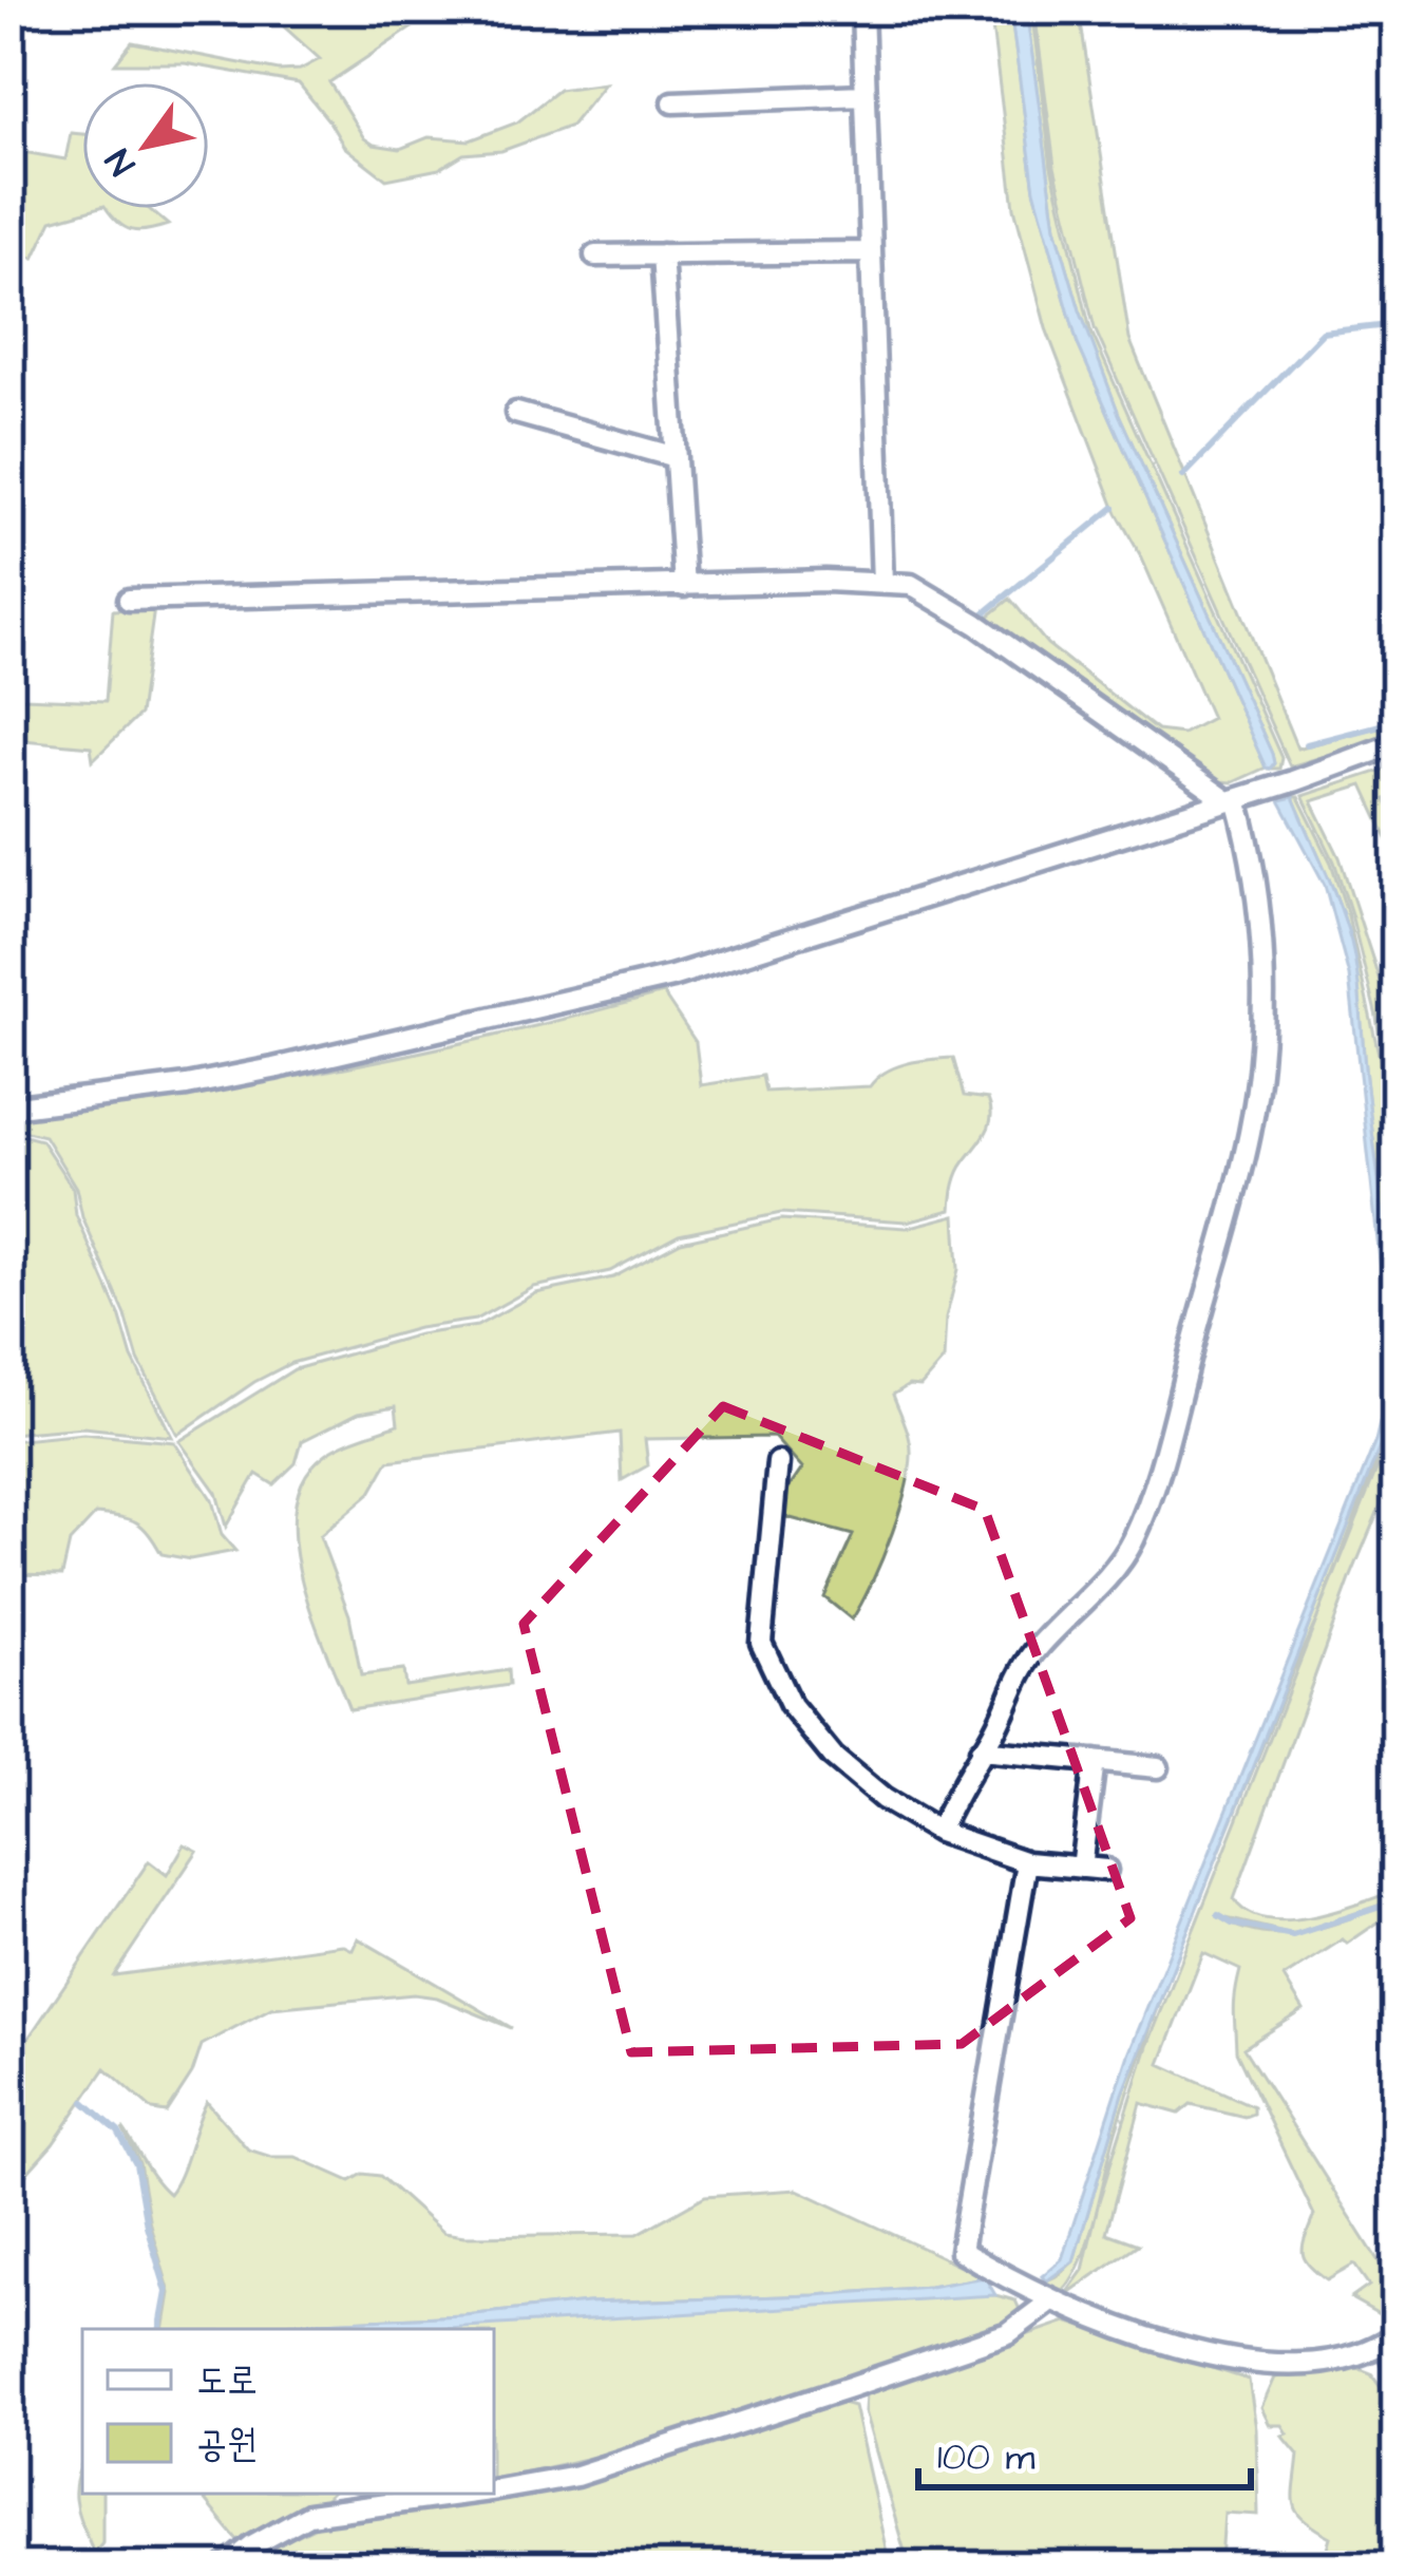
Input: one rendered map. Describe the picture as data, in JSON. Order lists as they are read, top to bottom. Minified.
{"legend":["도로","공원"],"scale_bar":"100 m","north":"bottom left"}
